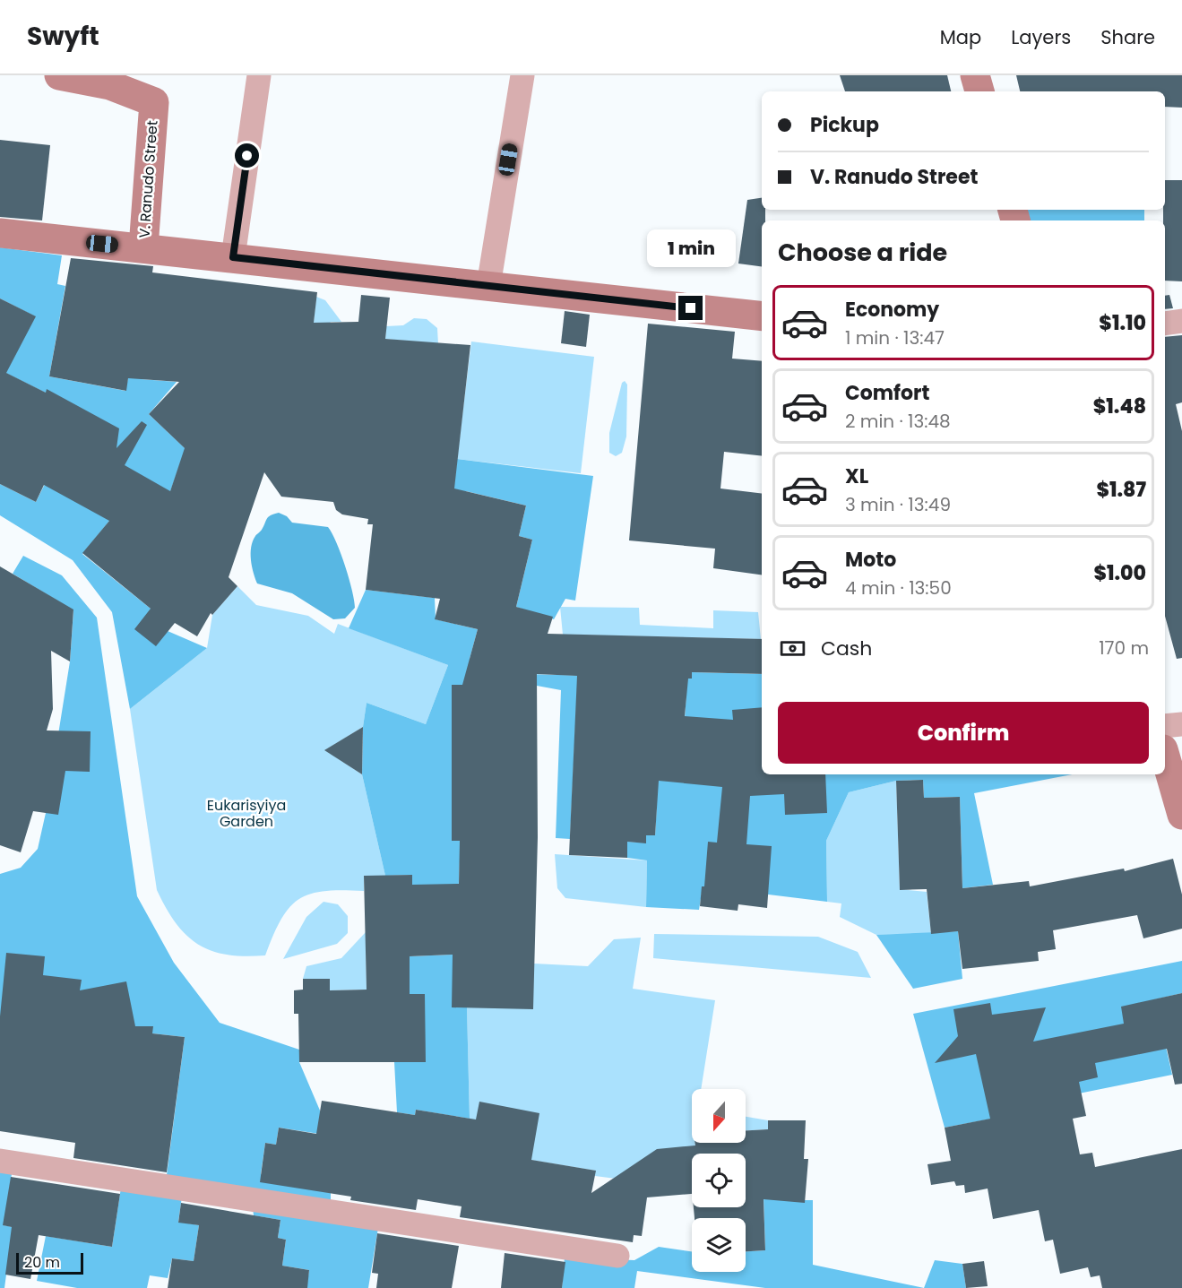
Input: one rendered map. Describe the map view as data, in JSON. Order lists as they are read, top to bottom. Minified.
{"streets":{"street":["V. Ranudo Street"]},"parks":["Eukarisyiya Garden"],"scale_bar":"20 m","north":"bottom","page":{"header":"Swyft","nav":["Map","Layers","Share"],"banner":["Pickup","V. Ranudo Street"],"heading":"Choose a ride","bubble":"1 min","list":[{"name":"Economy","note":"1 min · 13:47","value":"$1.10"},{"name":"Comfort","note":"2 min · 13:48","value":"$1.48"},{"name":"XL","note":"3 min · 13:49","value":"$1.87"},{"name":"Moto","note":"4 min · 13:50","value":"$1.00"}],"pay":["Cash","170 m"],"buttons":"Confirm","scale":"20 m"}}
